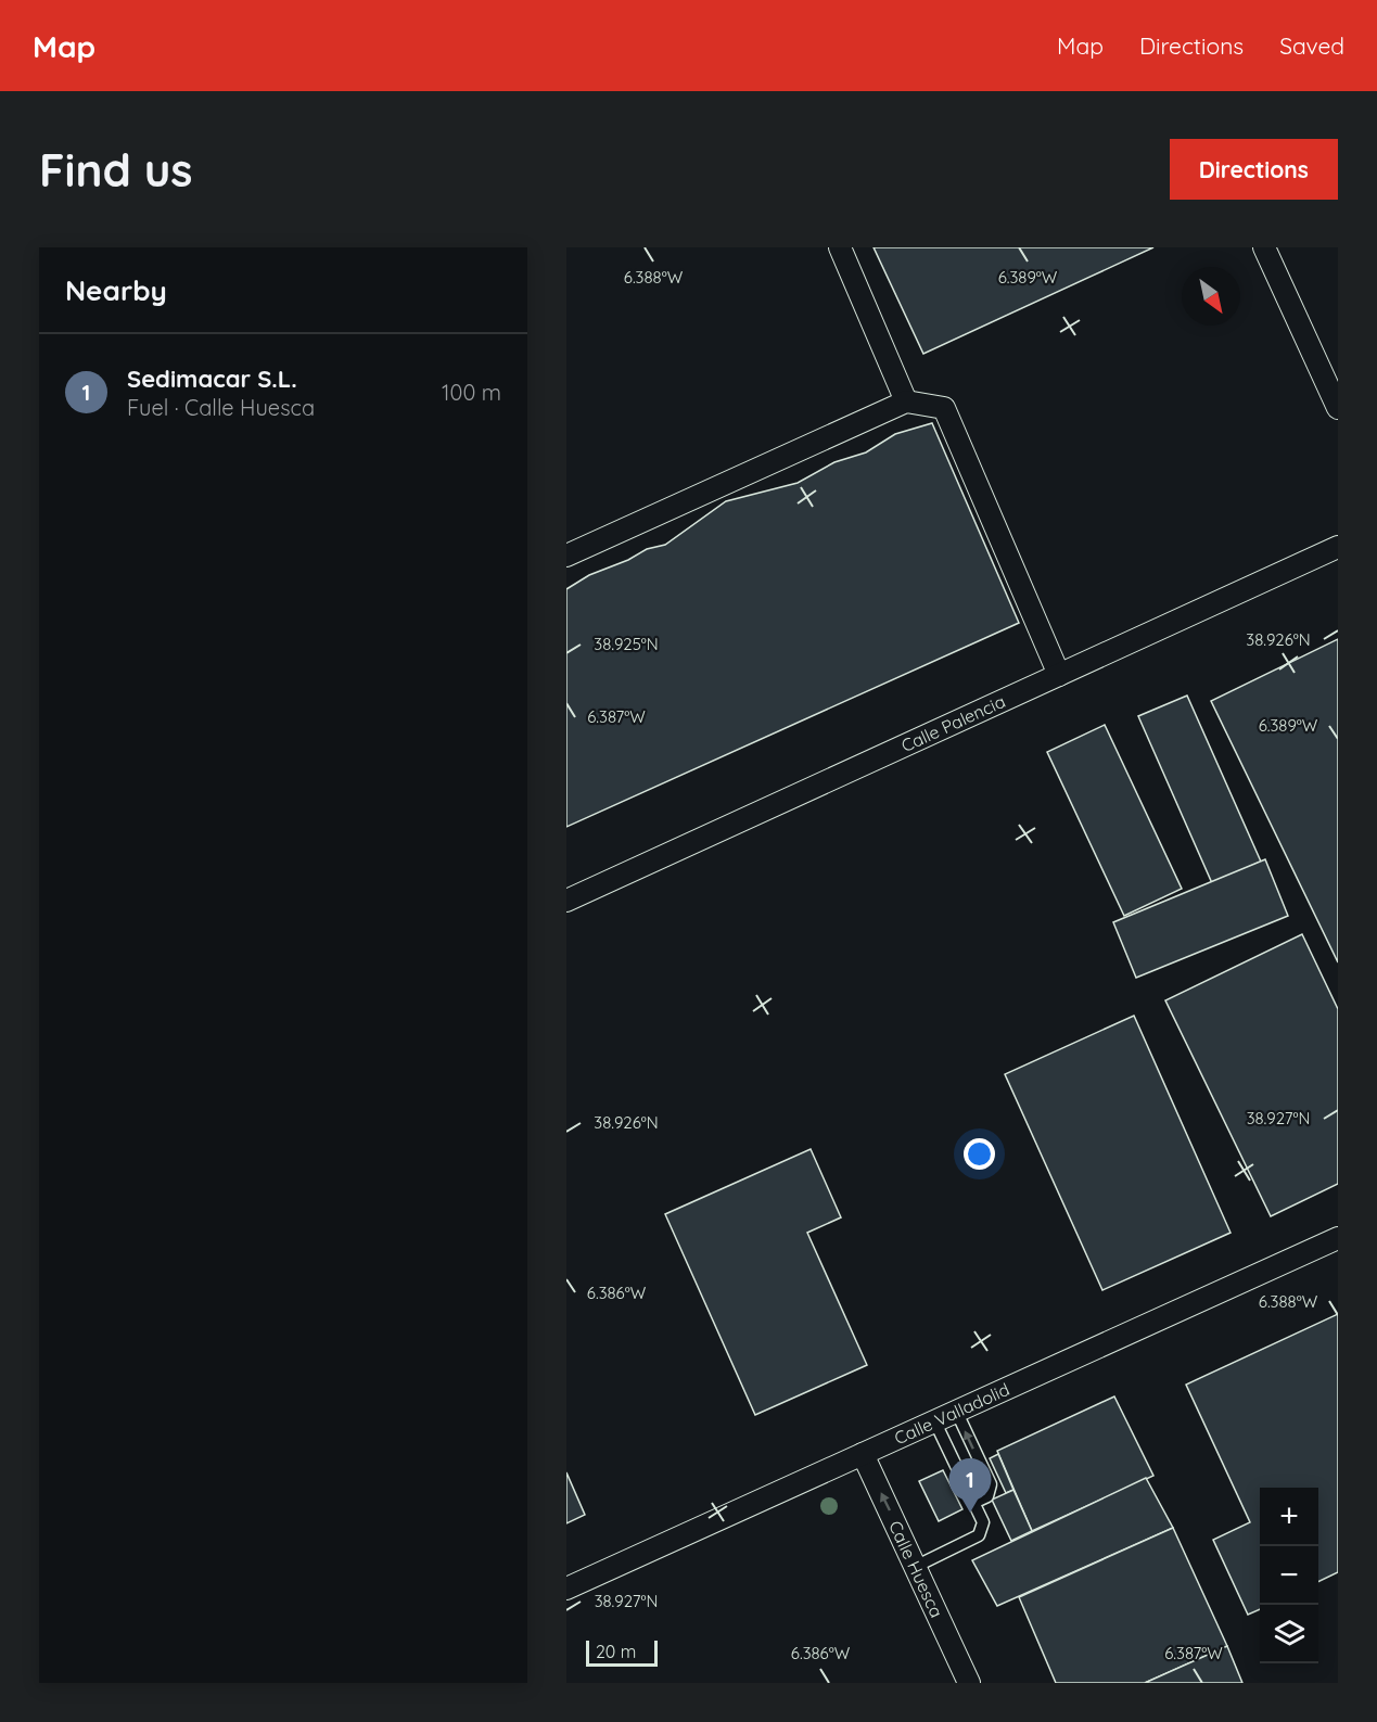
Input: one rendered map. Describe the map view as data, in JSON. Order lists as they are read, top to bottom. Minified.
{"streets":{"street":["Calle Palencia","Calle Valladolid","Calle Huesca"]},"crossings":[["Calle Valladolid","Calle Huesca"]],"one_way":["Calle Huesca"],"scale_bar":"20 m","north":"bottom right","page":{"header":"Map","nav":["Map","Directions","Saved"],"buttons":"Directions","title":"Find us","heading":"Nearby","list":[{"mark":"1","name":"Sedimacar S.L.","note":"Fuel · Calle Huesca","value":"100 m"}],"pins":"1","map_buttons":["+","−"],"scale":"20 m"},"coordinates":["6.388°W","6.389°W","38.926°N","38.925°N","6.387°W","38.927°N","6.386°W"]}
